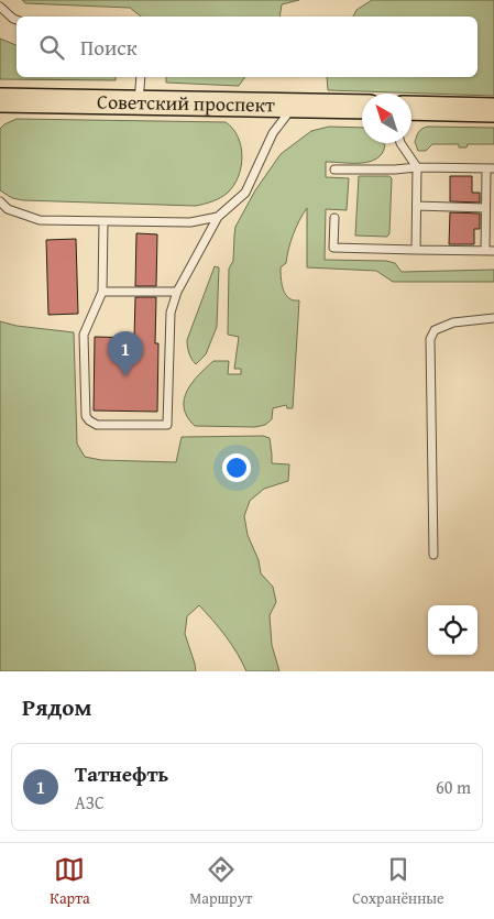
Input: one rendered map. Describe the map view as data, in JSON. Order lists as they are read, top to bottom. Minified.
{"streets":{"main road":["Советский проспект"]},"north":"top left","page":{"search":"Поиск","pins":"1","heading":"Рядом","list":[{"mark":"1","name":"Татнефть","note":"АЗС","value":"60 m"}],"nav":["Карта","Маршрут","Сохранённые"]}}
